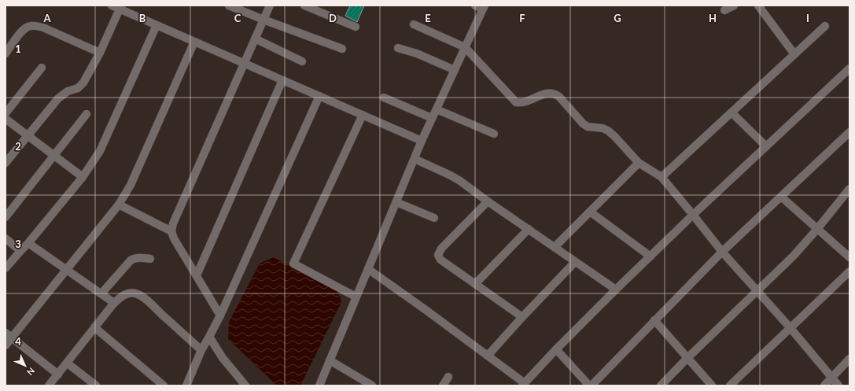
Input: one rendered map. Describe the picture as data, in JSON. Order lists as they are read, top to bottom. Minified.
{"north":"bottom right","grid":{"columns":["A","B","C","D","E","F","G","H","I"],"rows":["1","2","3","4"]}}
